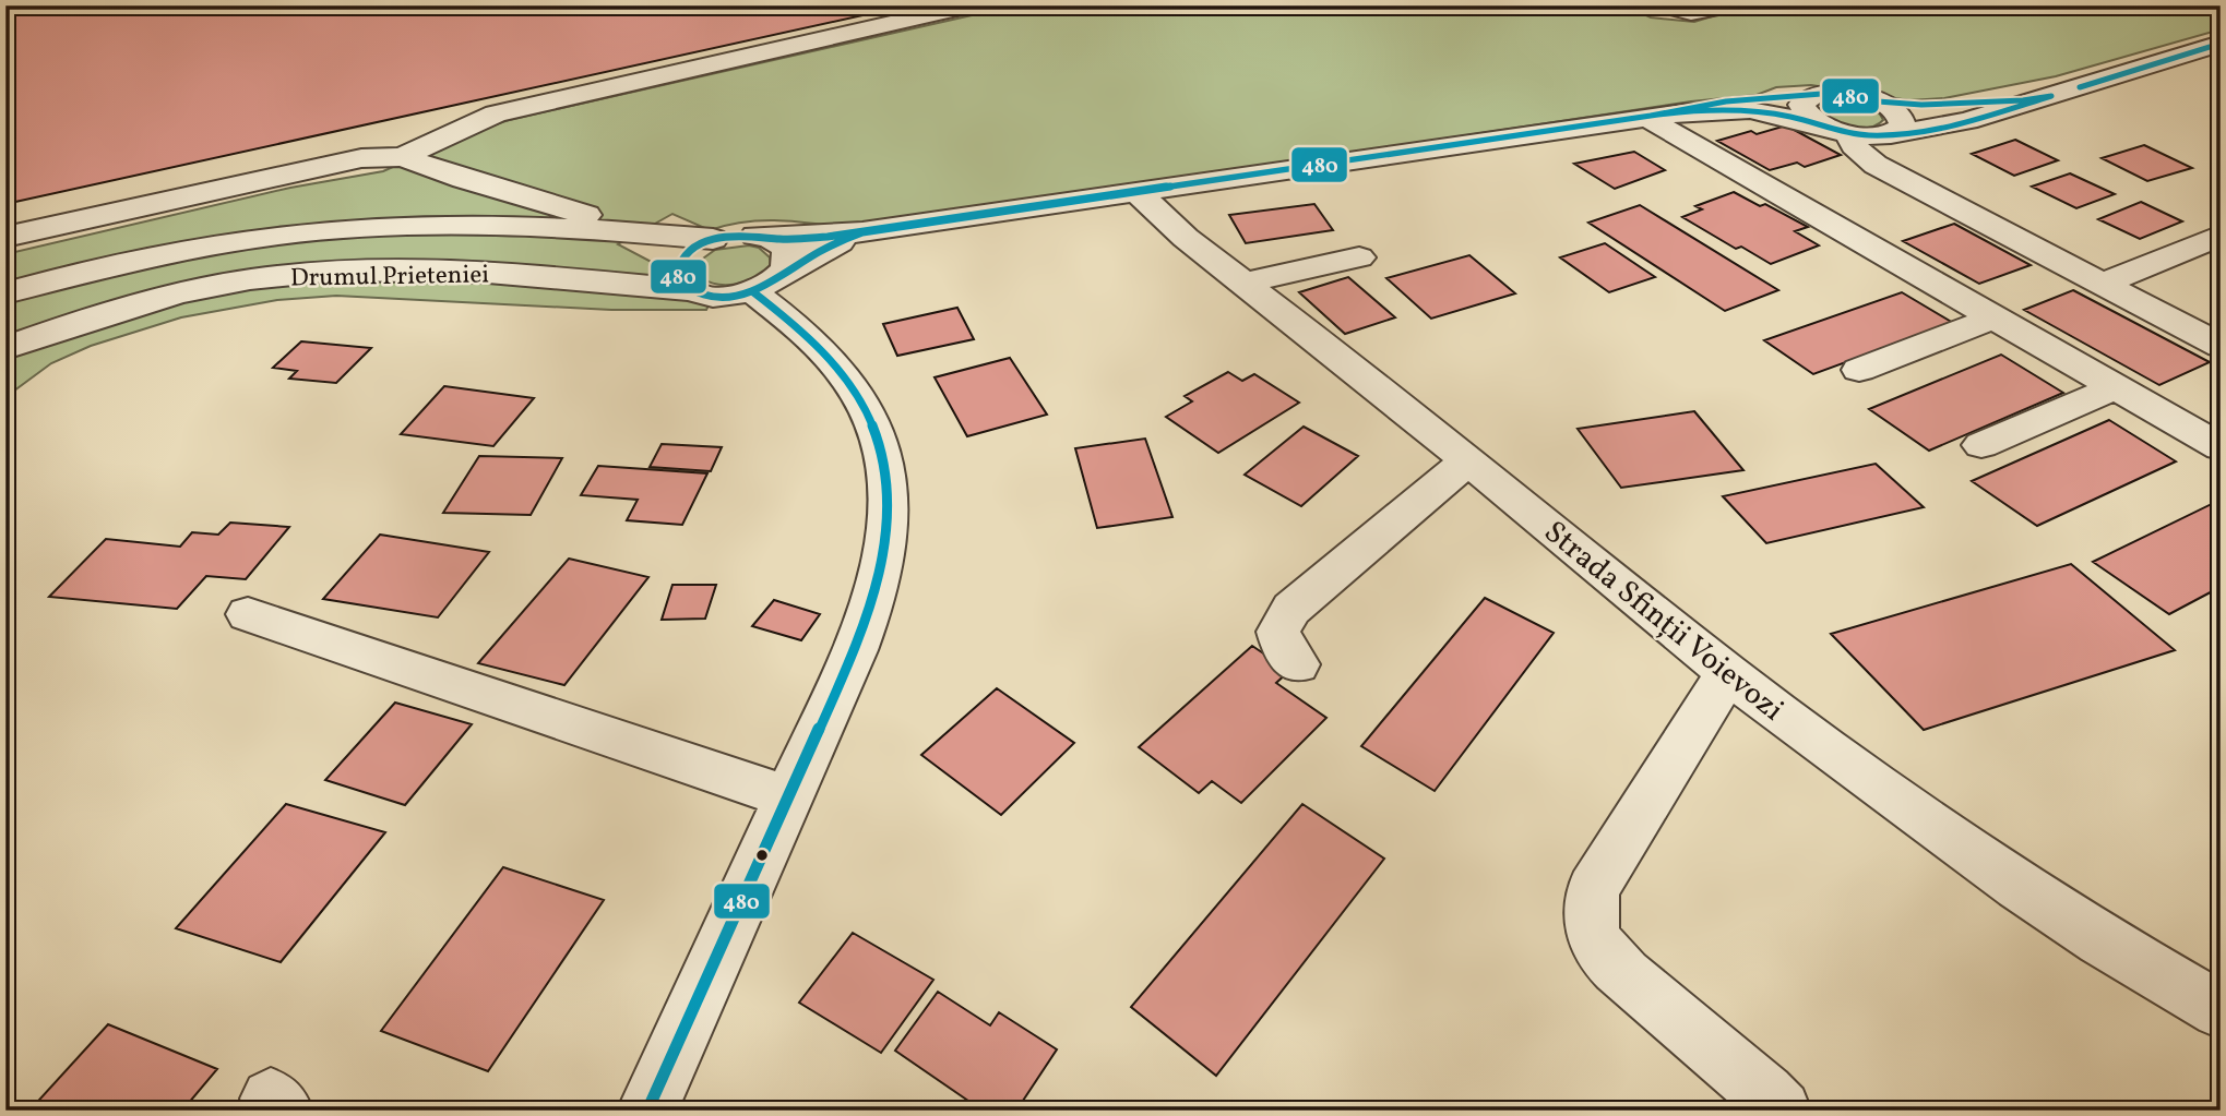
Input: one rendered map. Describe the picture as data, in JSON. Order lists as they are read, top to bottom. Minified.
{"streets":{"street":["Drumul Prieteniei","Strada Sfinții Voievozi"]},"lines":["transit line 480"]}
